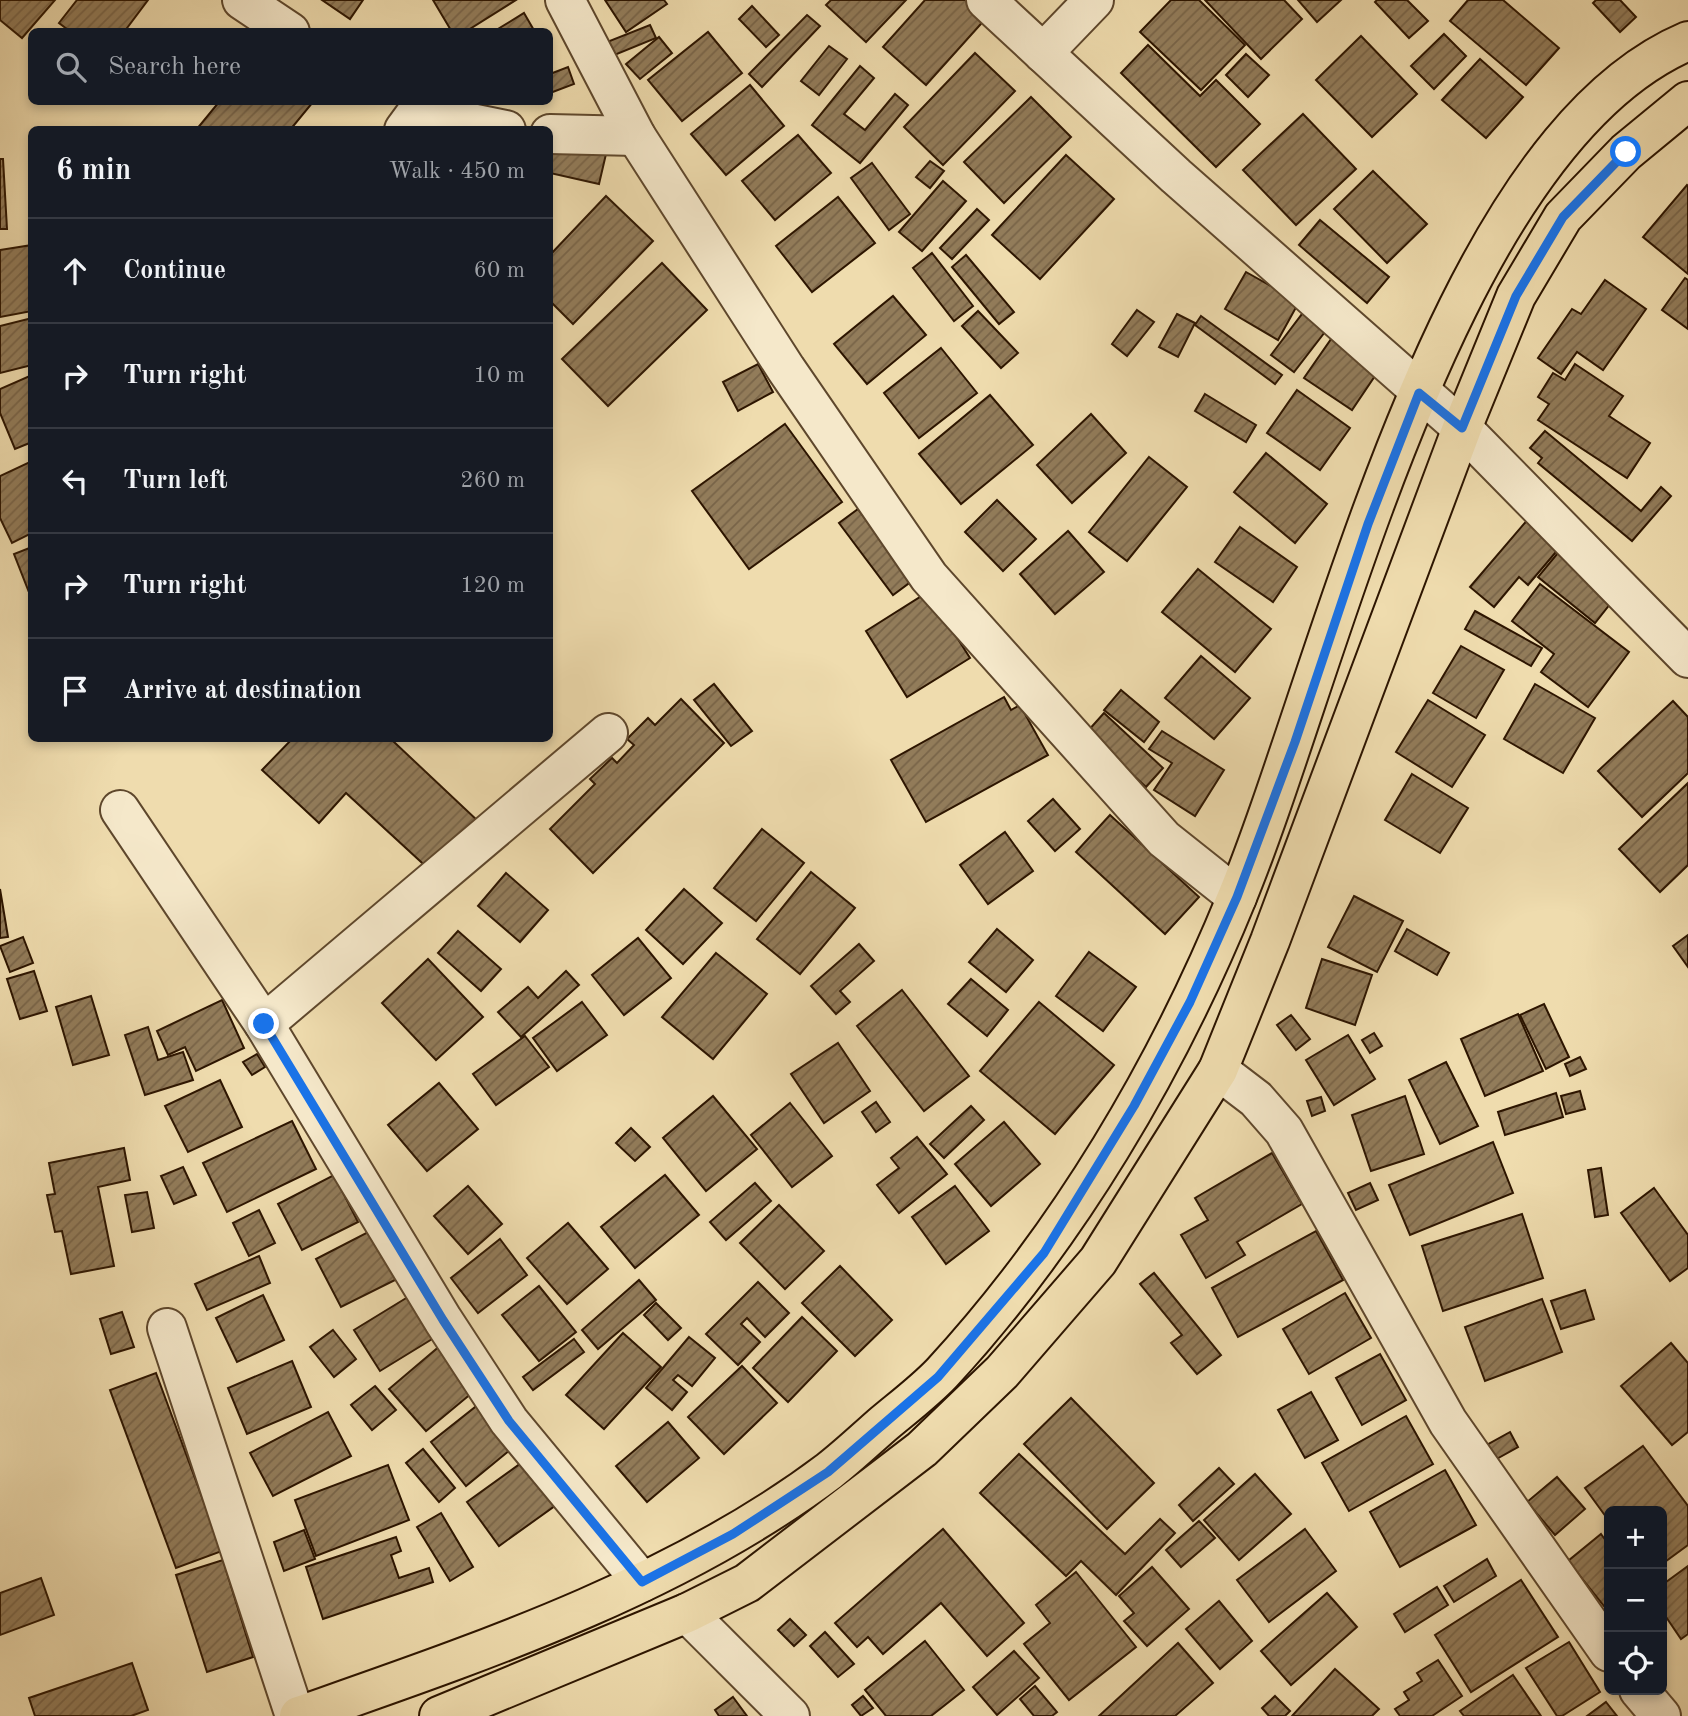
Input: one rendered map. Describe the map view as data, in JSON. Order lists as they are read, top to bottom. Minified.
{"page":{"search":"Search here","heading":["6 min","Walk · 450 m"],"list":[["Continue","60 m"],["Turn right","10 m"],["Turn left","260 m"],["Turn right","120 m"],"Arrive at destination"],"map_buttons":["+","−"]}}
